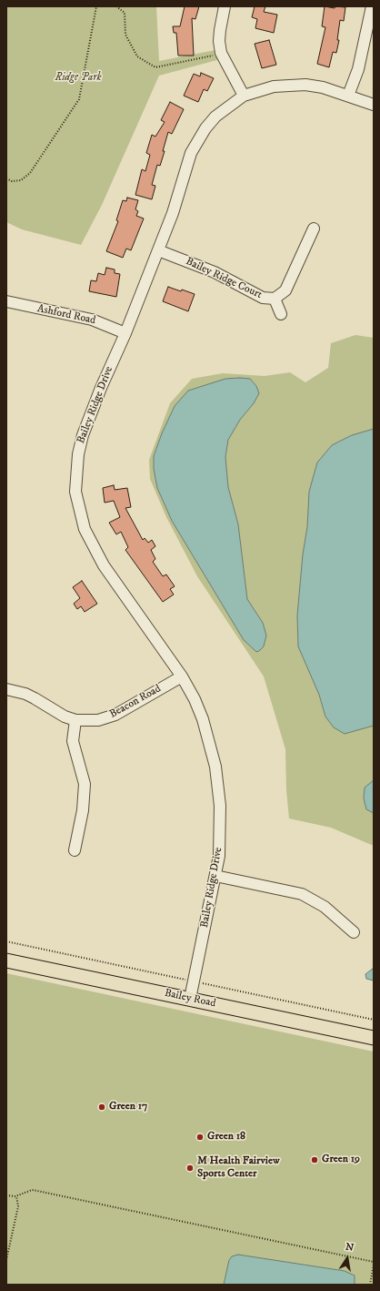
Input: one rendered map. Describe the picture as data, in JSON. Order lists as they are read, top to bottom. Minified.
{"streets":{"main road":["Bailey Road"],"street":["Bailey Ridge Court","Ashford Road","Bailey Ridge Drive","Beacon Road"]},"crossings":[["Bailey Ridge Court","Bailey Ridge Drive"],["Ashford Road","Bailey Ridge Drive"],["Bailey Ridge Drive","Beacon Road"],["Bailey Ridge Drive","Bailey Road"]],"parks":["Ridge Park"],"places":["Green 17","Green 18","Green 19","M Health Fairview Sports Center"],"north":"top"}
